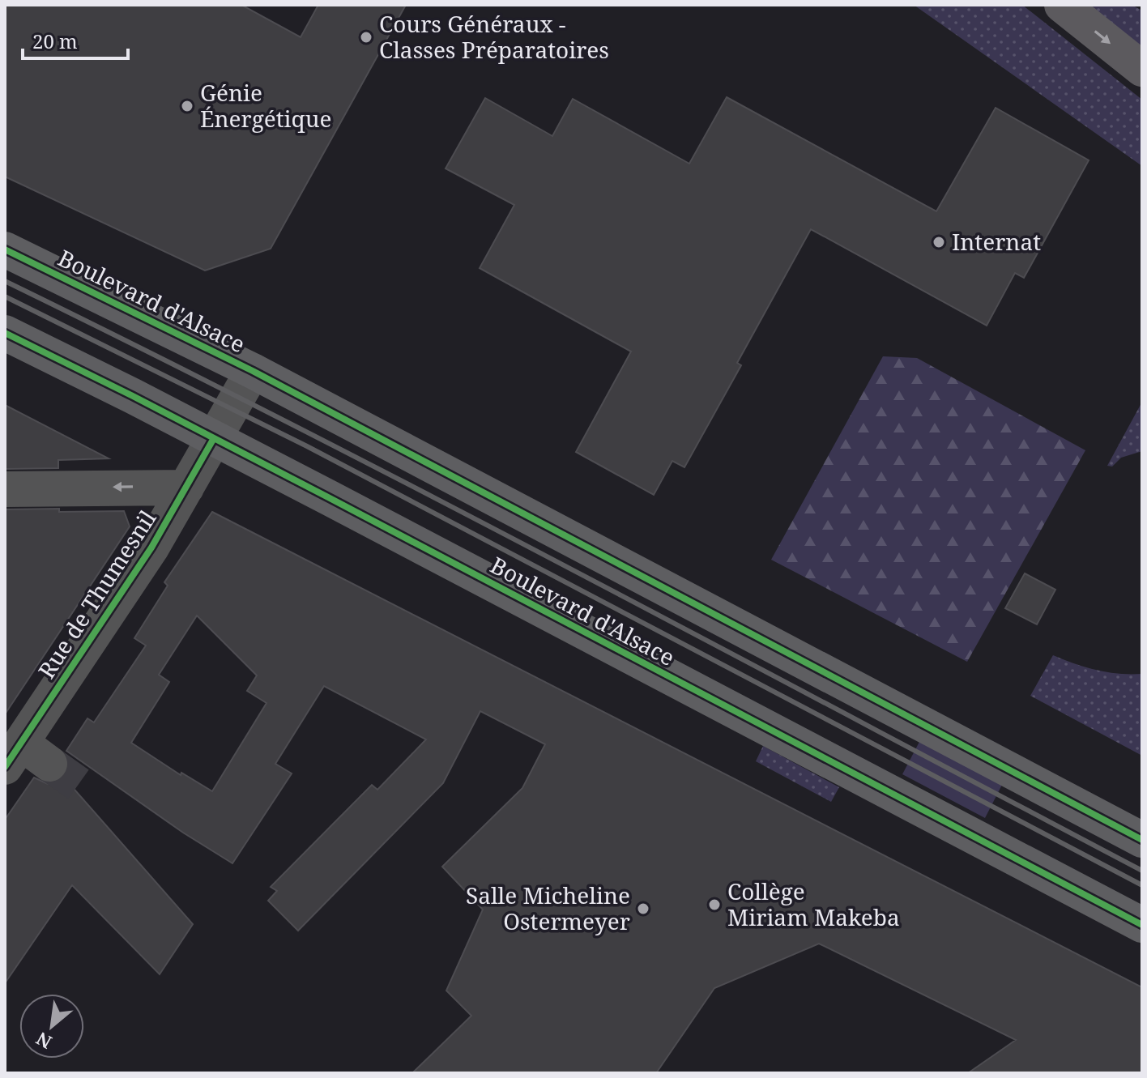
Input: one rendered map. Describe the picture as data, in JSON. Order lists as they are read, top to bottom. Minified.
{"streets":{"main road":["Boulevard d'Alsace"],"street":["Rue de Thumesnil"]},"crossings":[["Boulevard d'Alsace","Rue de Thumesnil"]],"places":["Cours Généraux - Classes Préparatoires","Génie Énergétique","Internat","Collège Miriam Makeba","Salle Micheline Ostermeyer"],"scale_bar":"20 m","north":"bottom left"}
